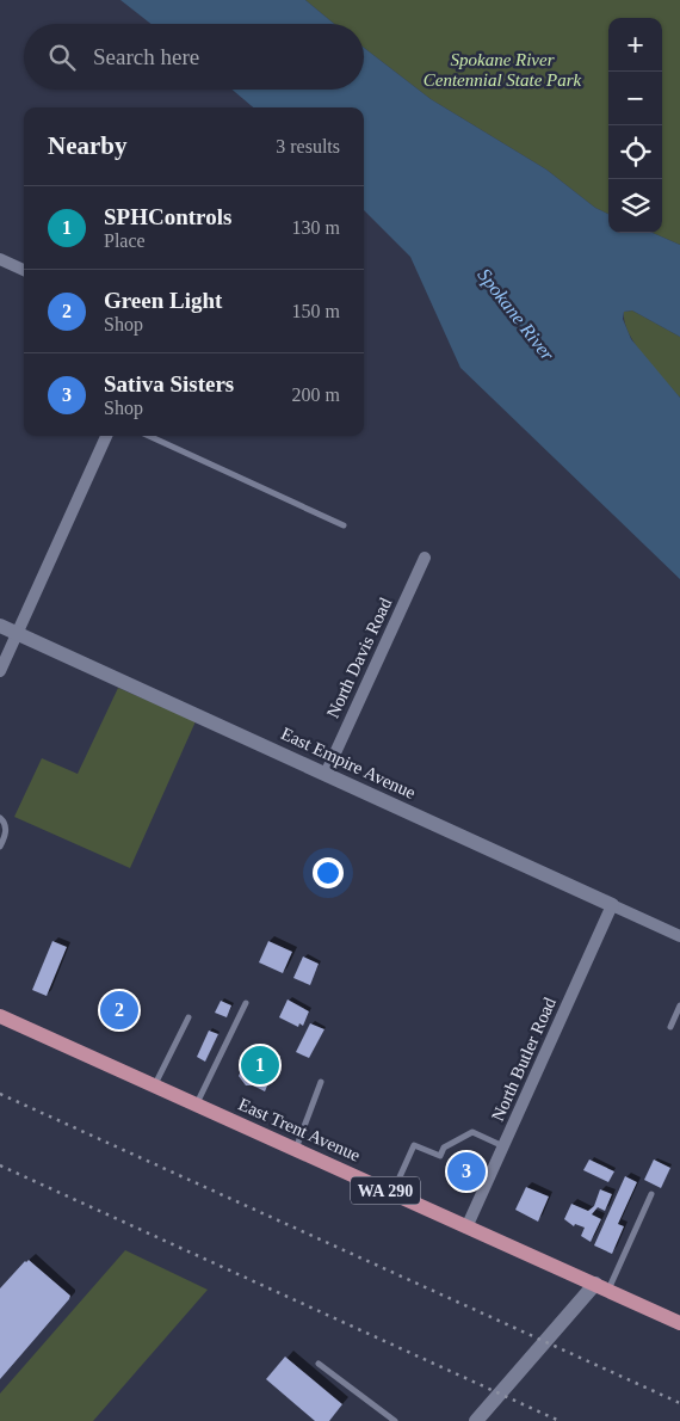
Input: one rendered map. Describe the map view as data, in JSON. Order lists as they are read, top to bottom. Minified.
{"streets":{"main road":["East Trent Avenue","WA 290"],"street":["North Davis Road","East Empire Avenue","North Butler Road"]},"crossings":[["North Davis Road","East Empire Avenue"],["East Empire Avenue","North Butler Road"],["North Butler Road","East Trent Avenue"]],"water":["Spokane River"],"parks":["Spokane River Centennial State Park"],"page":{"map_buttons":["+","−"],"search":"Search here","heading":["Nearby","3 results"],"list":[{"mark":"1","name":"SPHControls","note":"Place","value":"130 m"},{"mark":"2","name":"Green Light","note":"Shop","value":"150 m"},{"mark":"3","name":"Sativa Sisters","note":"Shop","value":"200 m"}],"pins":["2","1","3"]}}
